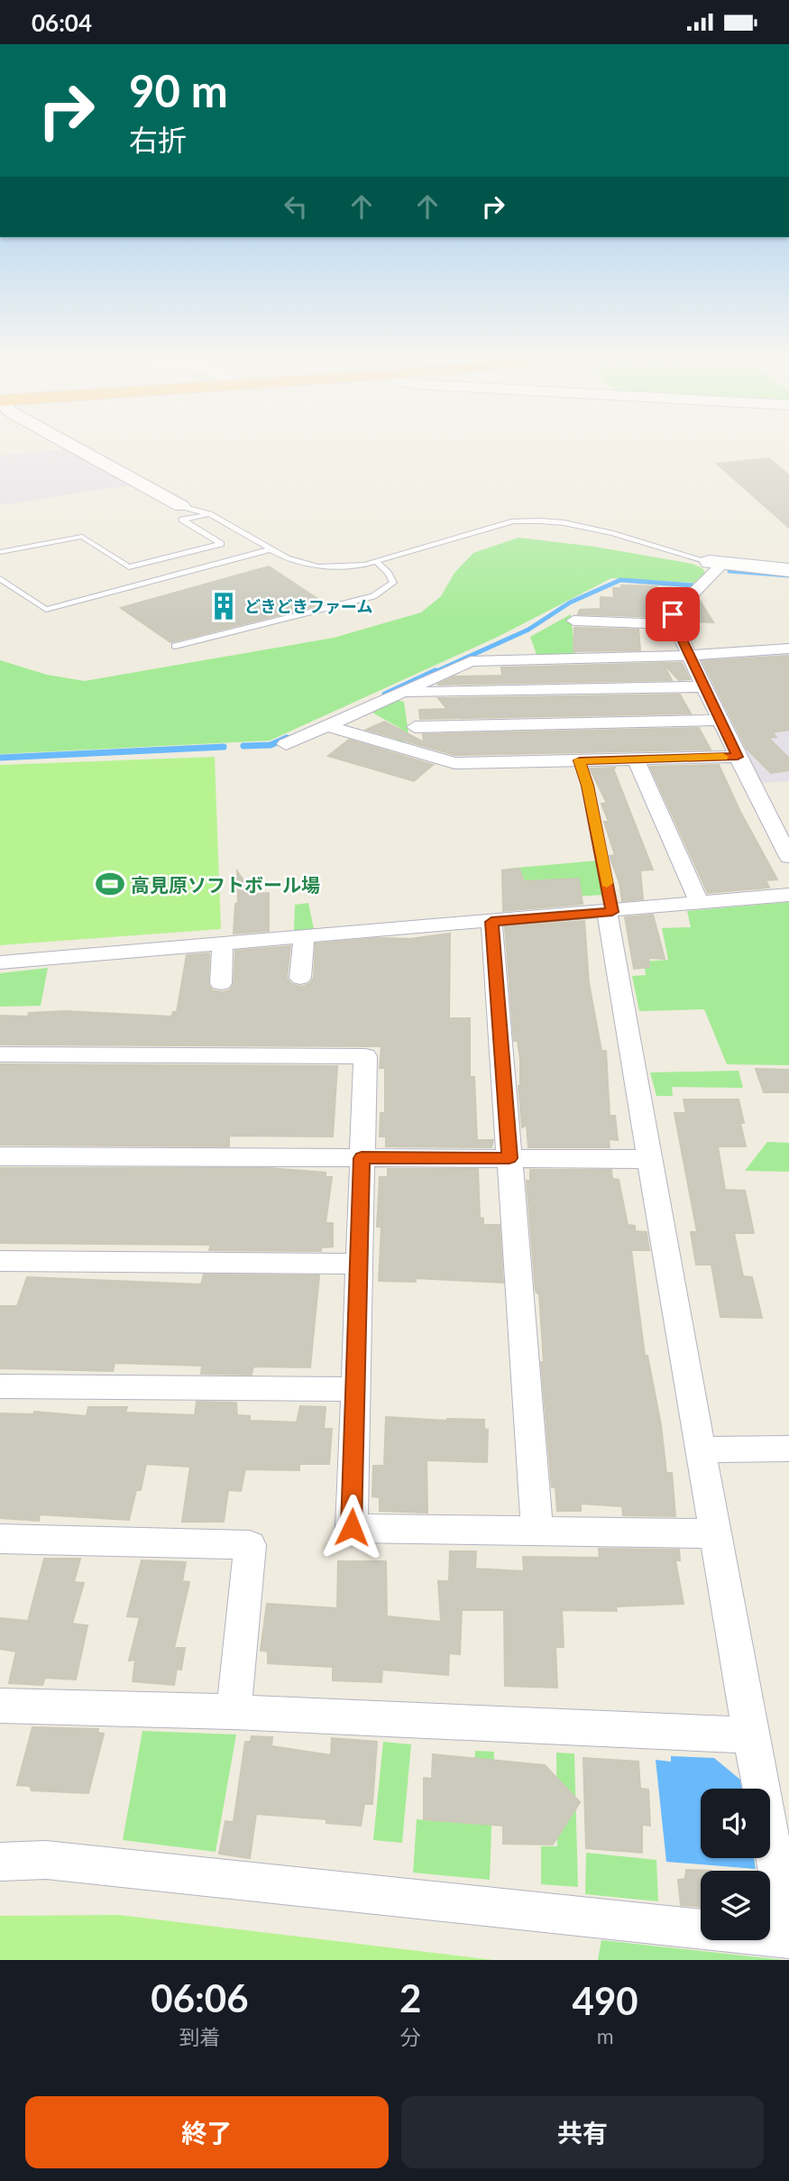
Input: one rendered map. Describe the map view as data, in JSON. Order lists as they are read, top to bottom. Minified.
{"places":{"building":["どきどきファーム"],"sports":["高見原ソフトボール場"]},"page":{"status":"06:04","turn":["90 m","右折"],"eta":["06:06","到着","2","分","490","m"],"buttons":["終了","共有"]}}
